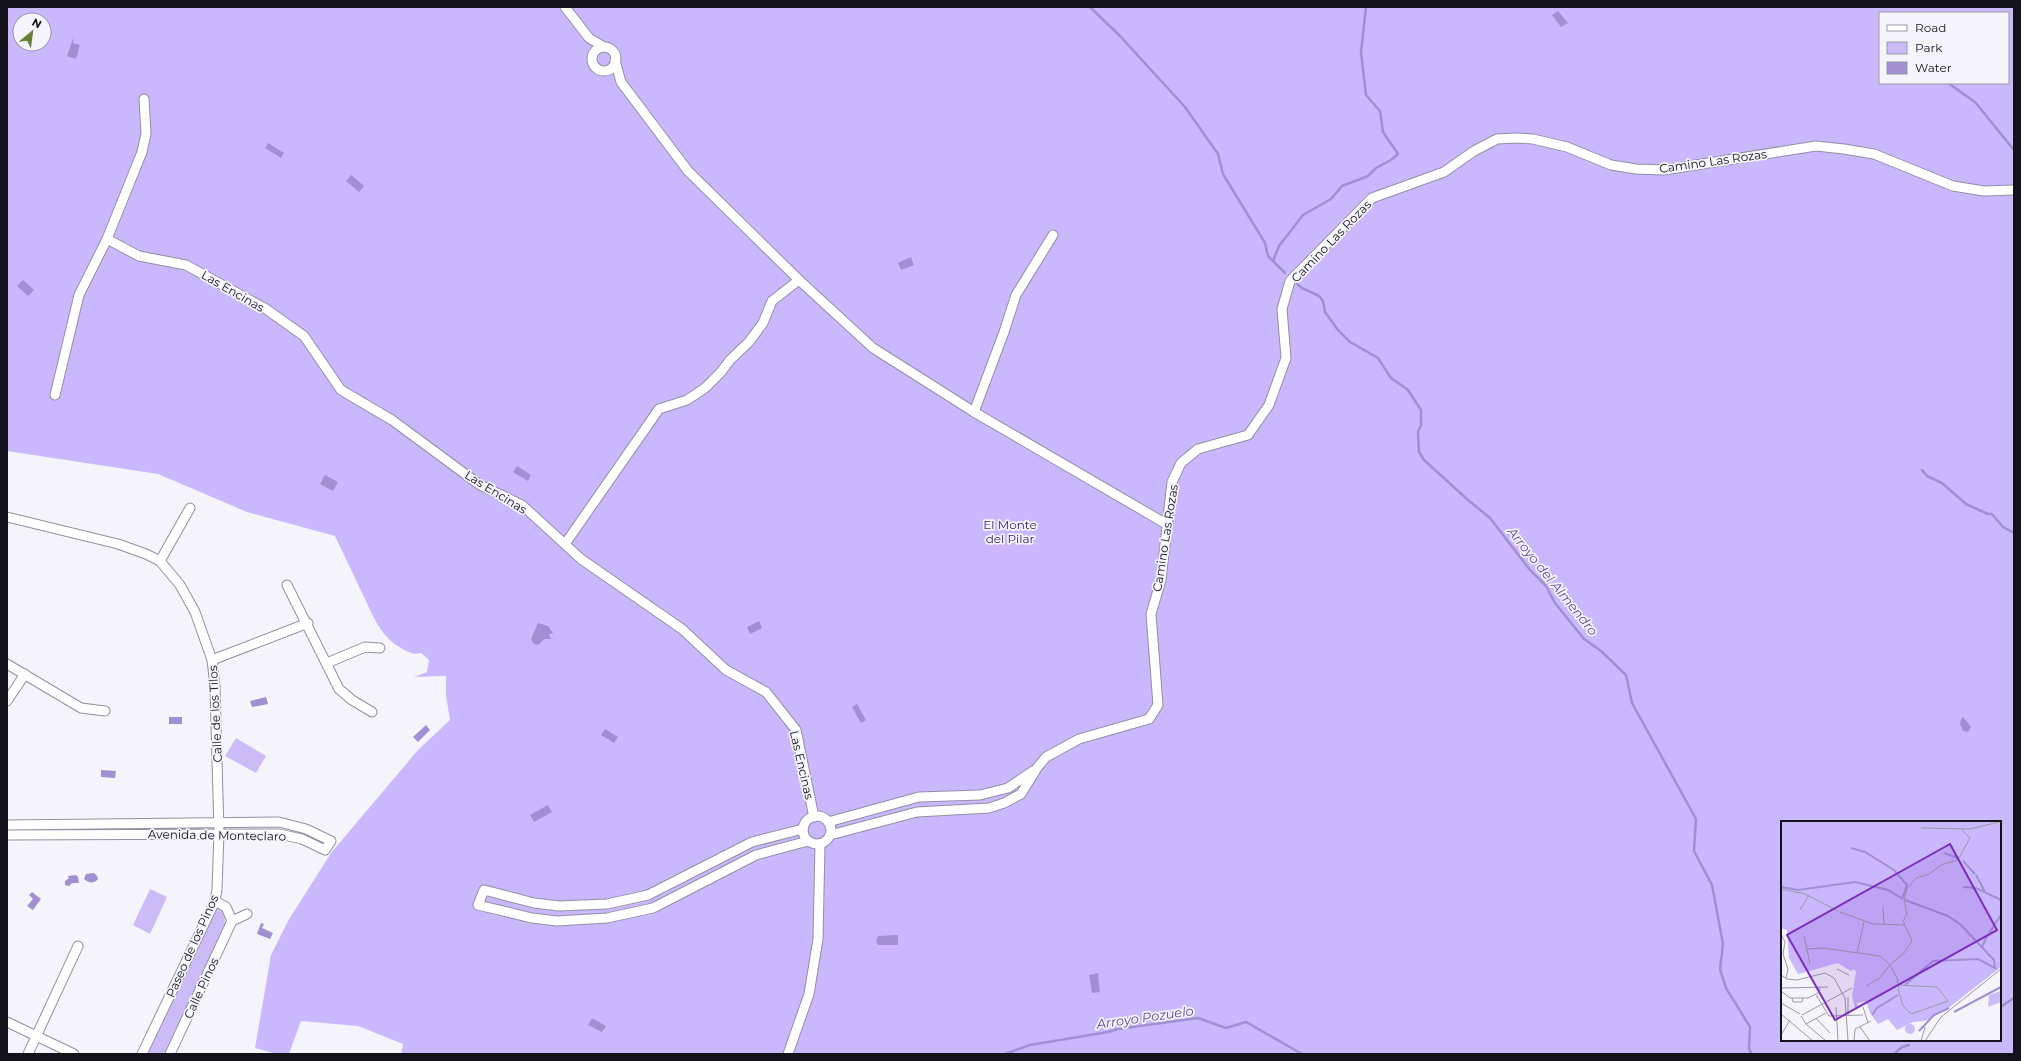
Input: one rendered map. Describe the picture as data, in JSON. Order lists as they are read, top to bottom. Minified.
{"streets":{"street":["Camino Las Rozas","Las Encinas","Calle de los Tilos","Avenida de Monteclaro","Paseo de los Pinos","Calle Pinos"]},"crossings":[["Calle de los Tilos","Avenida de Monteclaro"],["Calle de los Tilos","Paseo de los Pinos"],["Avenida de Monteclaro","Paseo de los Pinos"]],"water":["Arroyo del Almendro","Arroyo Pozuelo"],"parks":["El Monte del Pilar"],"legend":["Road","Park","Water"],"north":"top right"}
